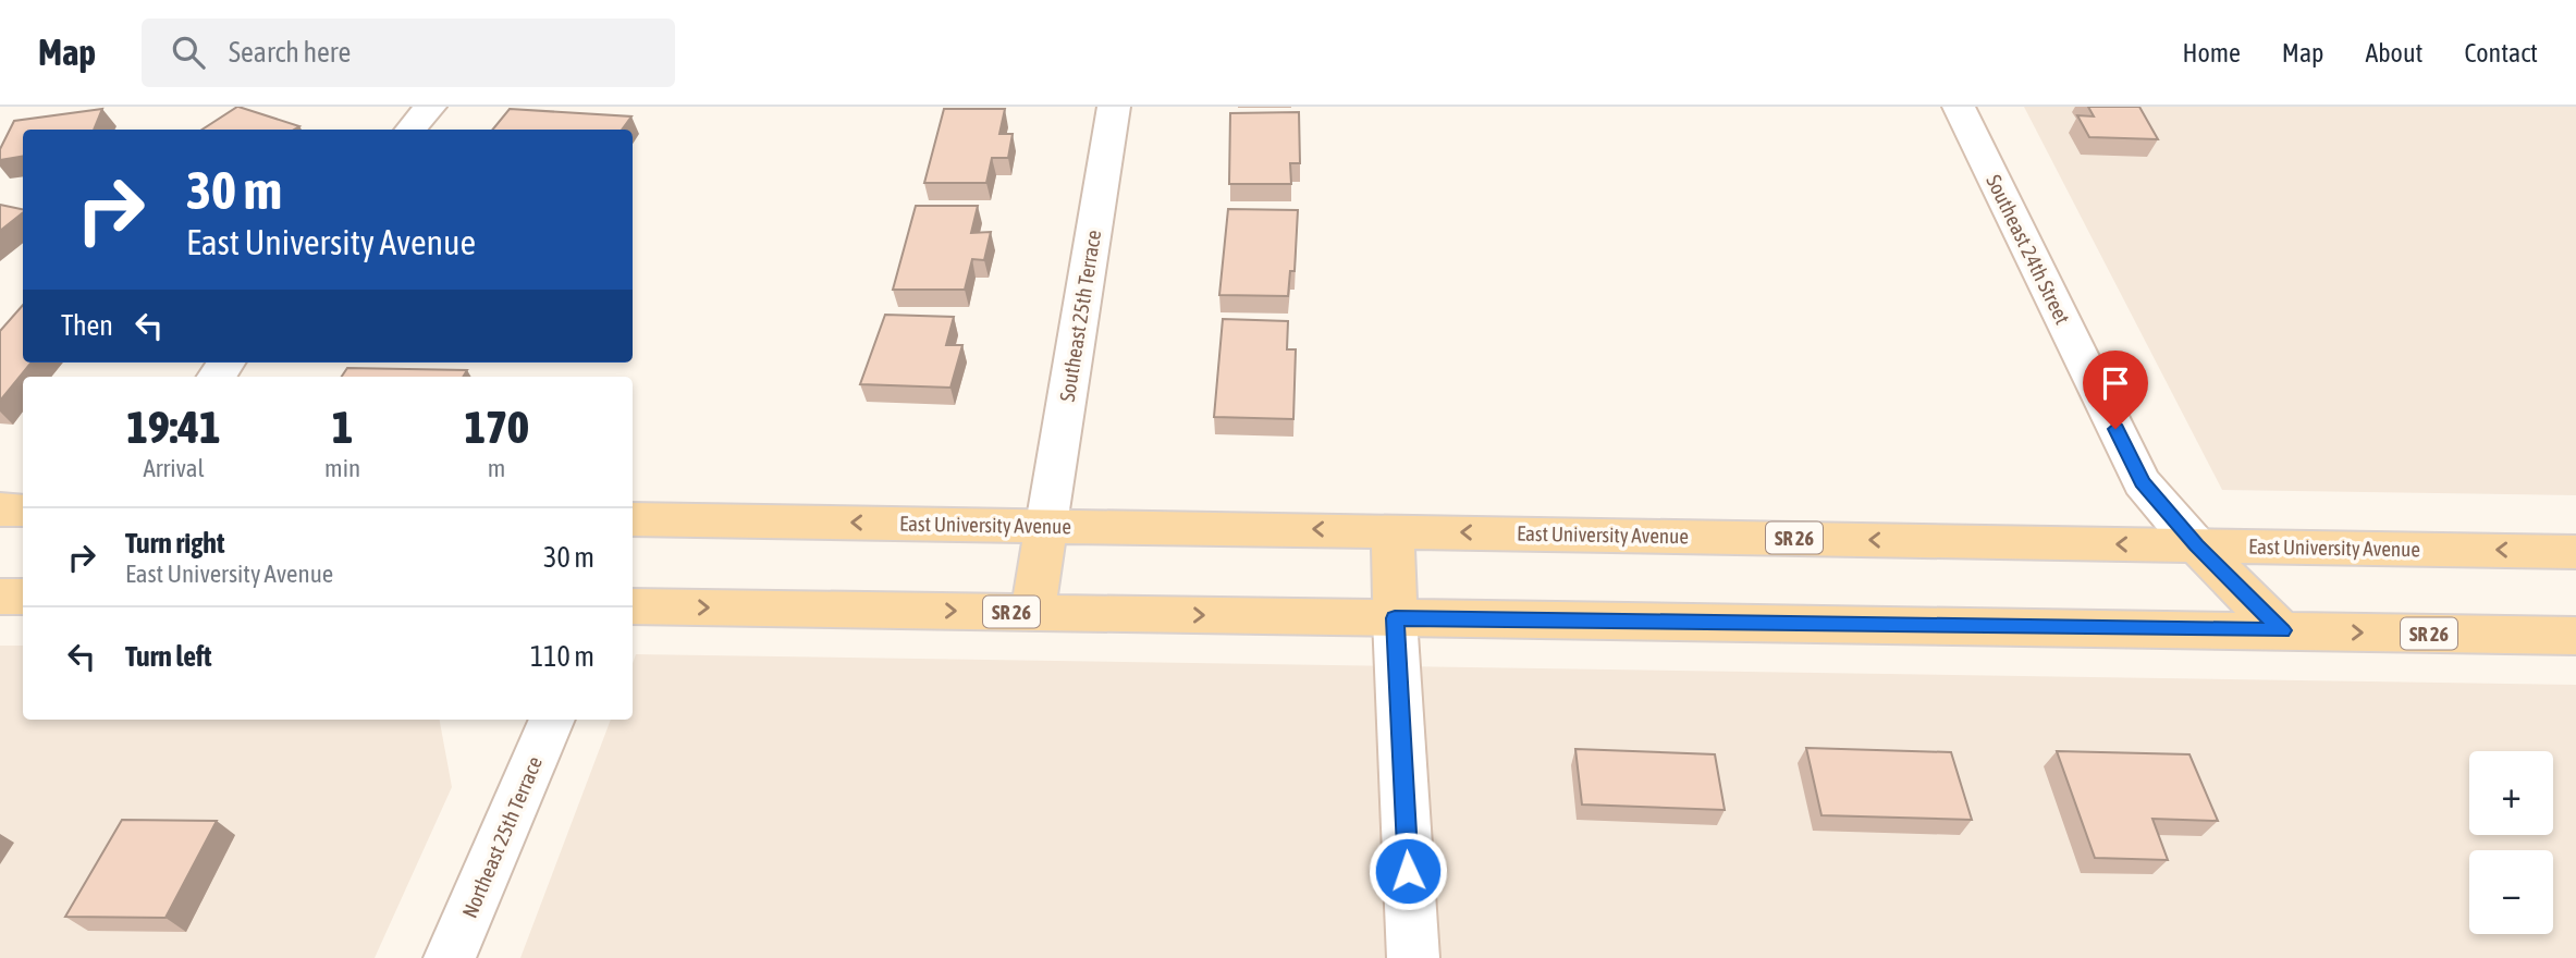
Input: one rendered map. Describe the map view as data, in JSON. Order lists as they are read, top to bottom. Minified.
{"streets":{"main road":["East University Avenue","SR 26"],"street":["Southeast 24th Street","Southeast 25th Terrace","Northeast 25th Terrace"]},"crossings":[["Southeast 24th Street","East University Avenue"],["Southeast 25th Terrace","East University Avenue"]],"page":{"header":"Map","search":"Search here","nav":["Home","Map","About","Contact"],"turn":["30 m","East University Avenue"],"then":"Then","eta":["19:41","Arrival","1","min","170","m"],"list":[{"name":"Turn right","note":"East University Avenue","value":"30 m"},{"name":"Turn left","value":"110 m"}],"map_buttons":["+","−"]}}
